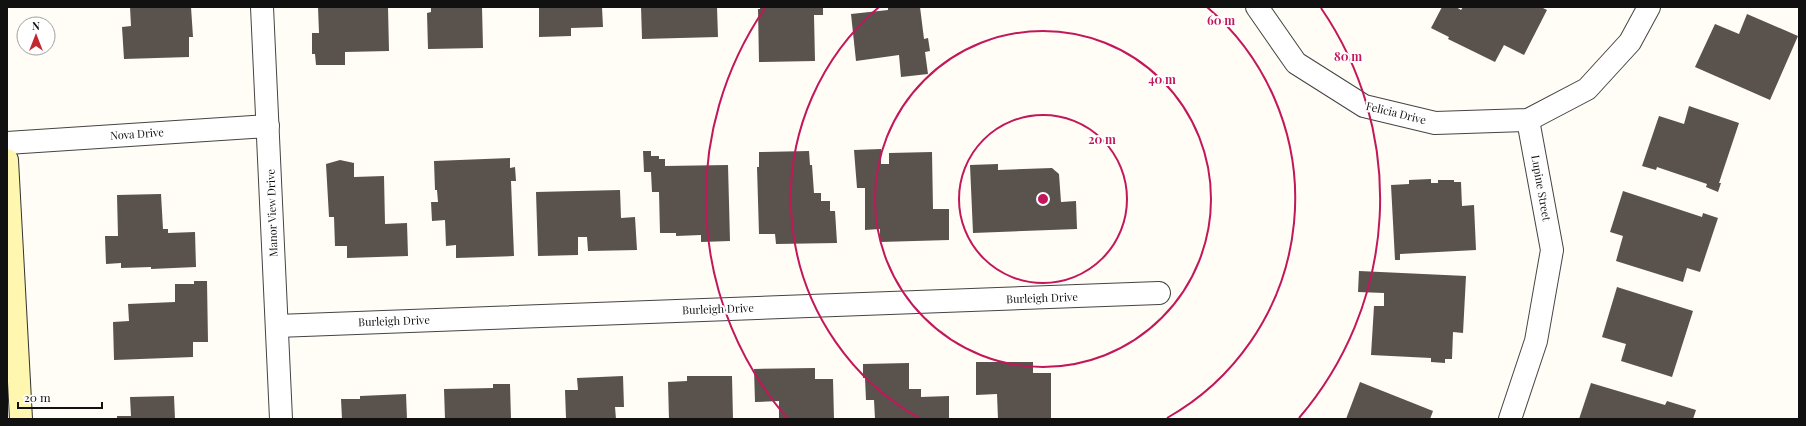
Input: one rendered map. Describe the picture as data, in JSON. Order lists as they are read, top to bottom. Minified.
{"streets":{"street":["Felicia Drive","Nova Drive","Lupine Street","Manor View Drive","Burleigh Drive"]},"crossings":[["Felicia Drive","Lupine Street"],["Nova Drive","Manor View Drive"],["Manor View Drive","Burleigh Drive"]],"scale_bar":"20 m","north":"top","rings":["60 m","80 m","40 m","20 m"]}
